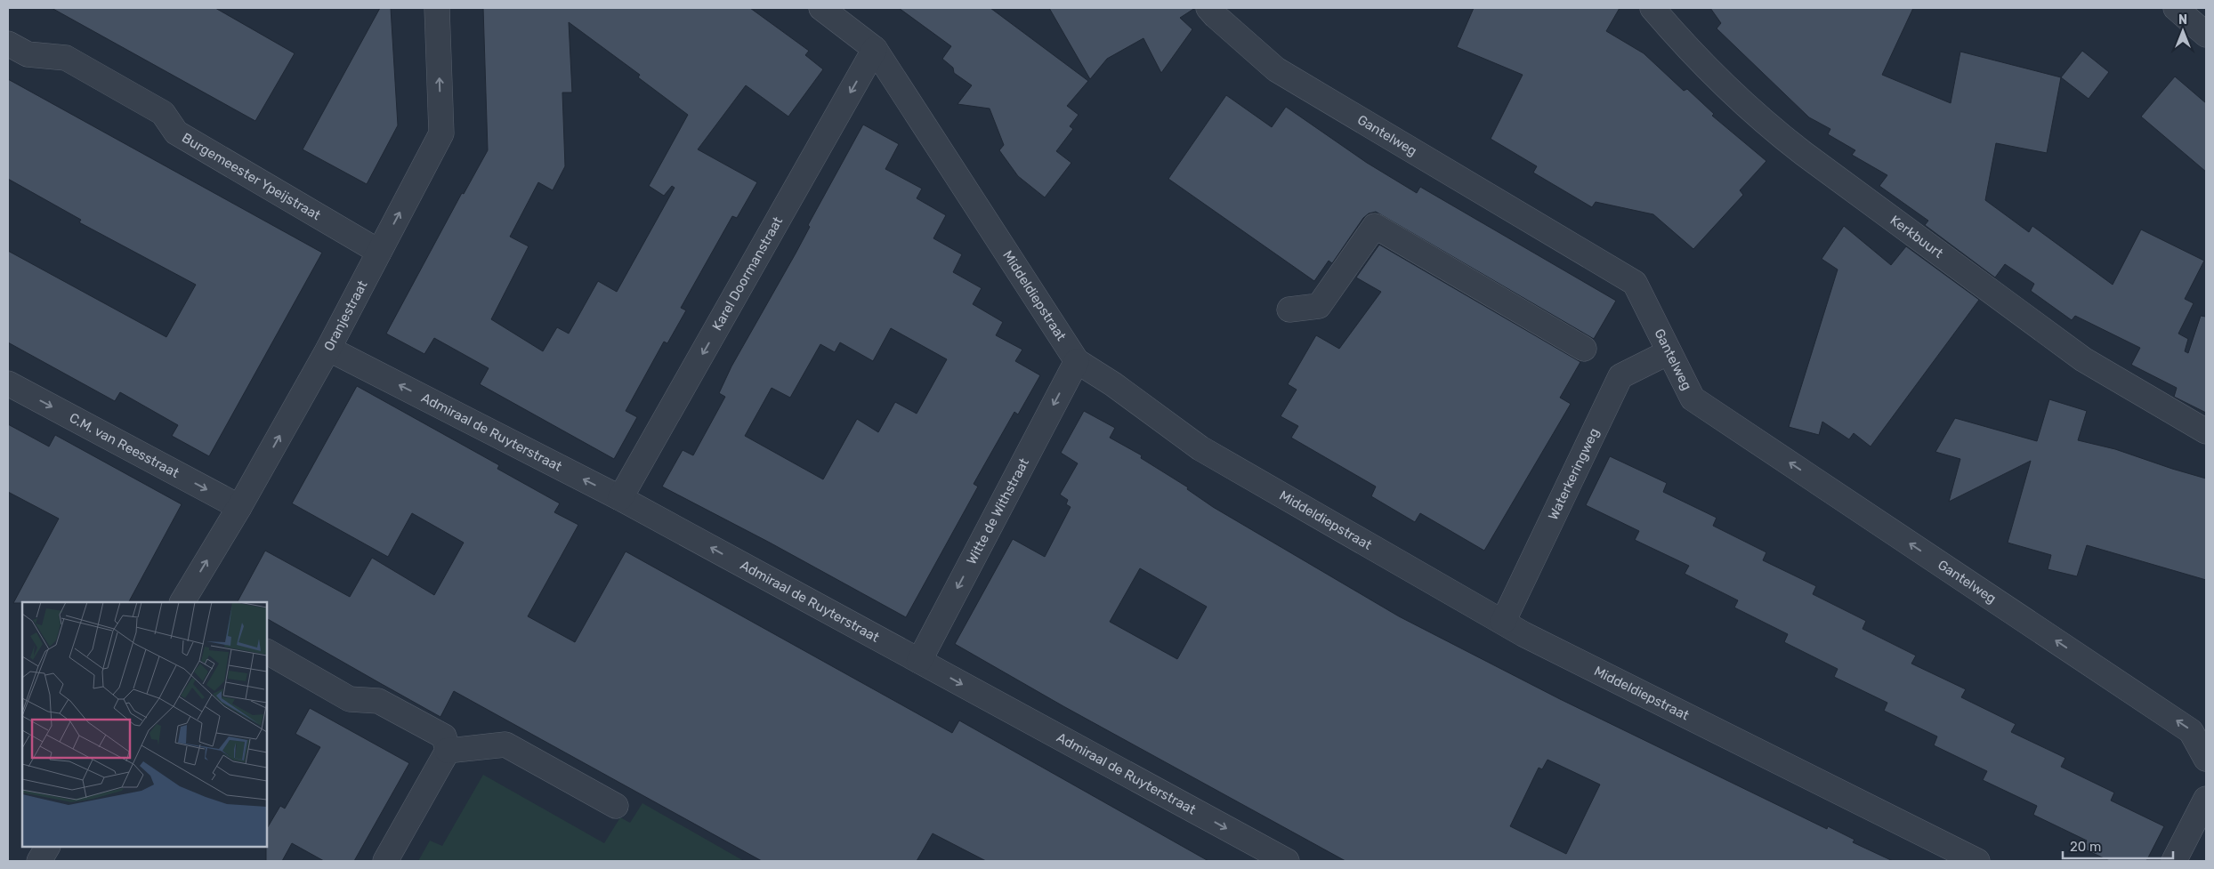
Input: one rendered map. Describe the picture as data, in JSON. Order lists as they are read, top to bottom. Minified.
{"streets":{"street":["Gantelweg","Burgemeester Ypeijstraat","Kerkbuurt","Karel Doormanstraat","Middeldiepstraat","Oranjestraat","Admiraal de Ruyterstraat","C.M. van Reesstraat","Waterkeringweg","Witte de Withstraat"]},"crossings":[["Gantelweg","Waterkeringweg"],["Burgemeester Ypeijstraat","Oranjestraat"],["Karel Doormanstraat","Middeldiepstraat"],["Karel Doormanstraat","Admiraal de Ruyterstraat"],["Middeldiepstraat","Waterkeringweg"],["Middeldiepstraat","Witte de Withstraat"],["Oranjestraat","Admiraal de Ruyterstraat"],["Oranjestraat","C.M. van Reesstraat"],["Admiraal de Ruyterstraat","Witte de Withstraat"]],"one_way":["Gantelweg","Karel Doormanstraat","Oranjestraat","C.M. van Reesstraat","Witte de Withstraat"],"scale_bar":"20 m","north":"top"}
